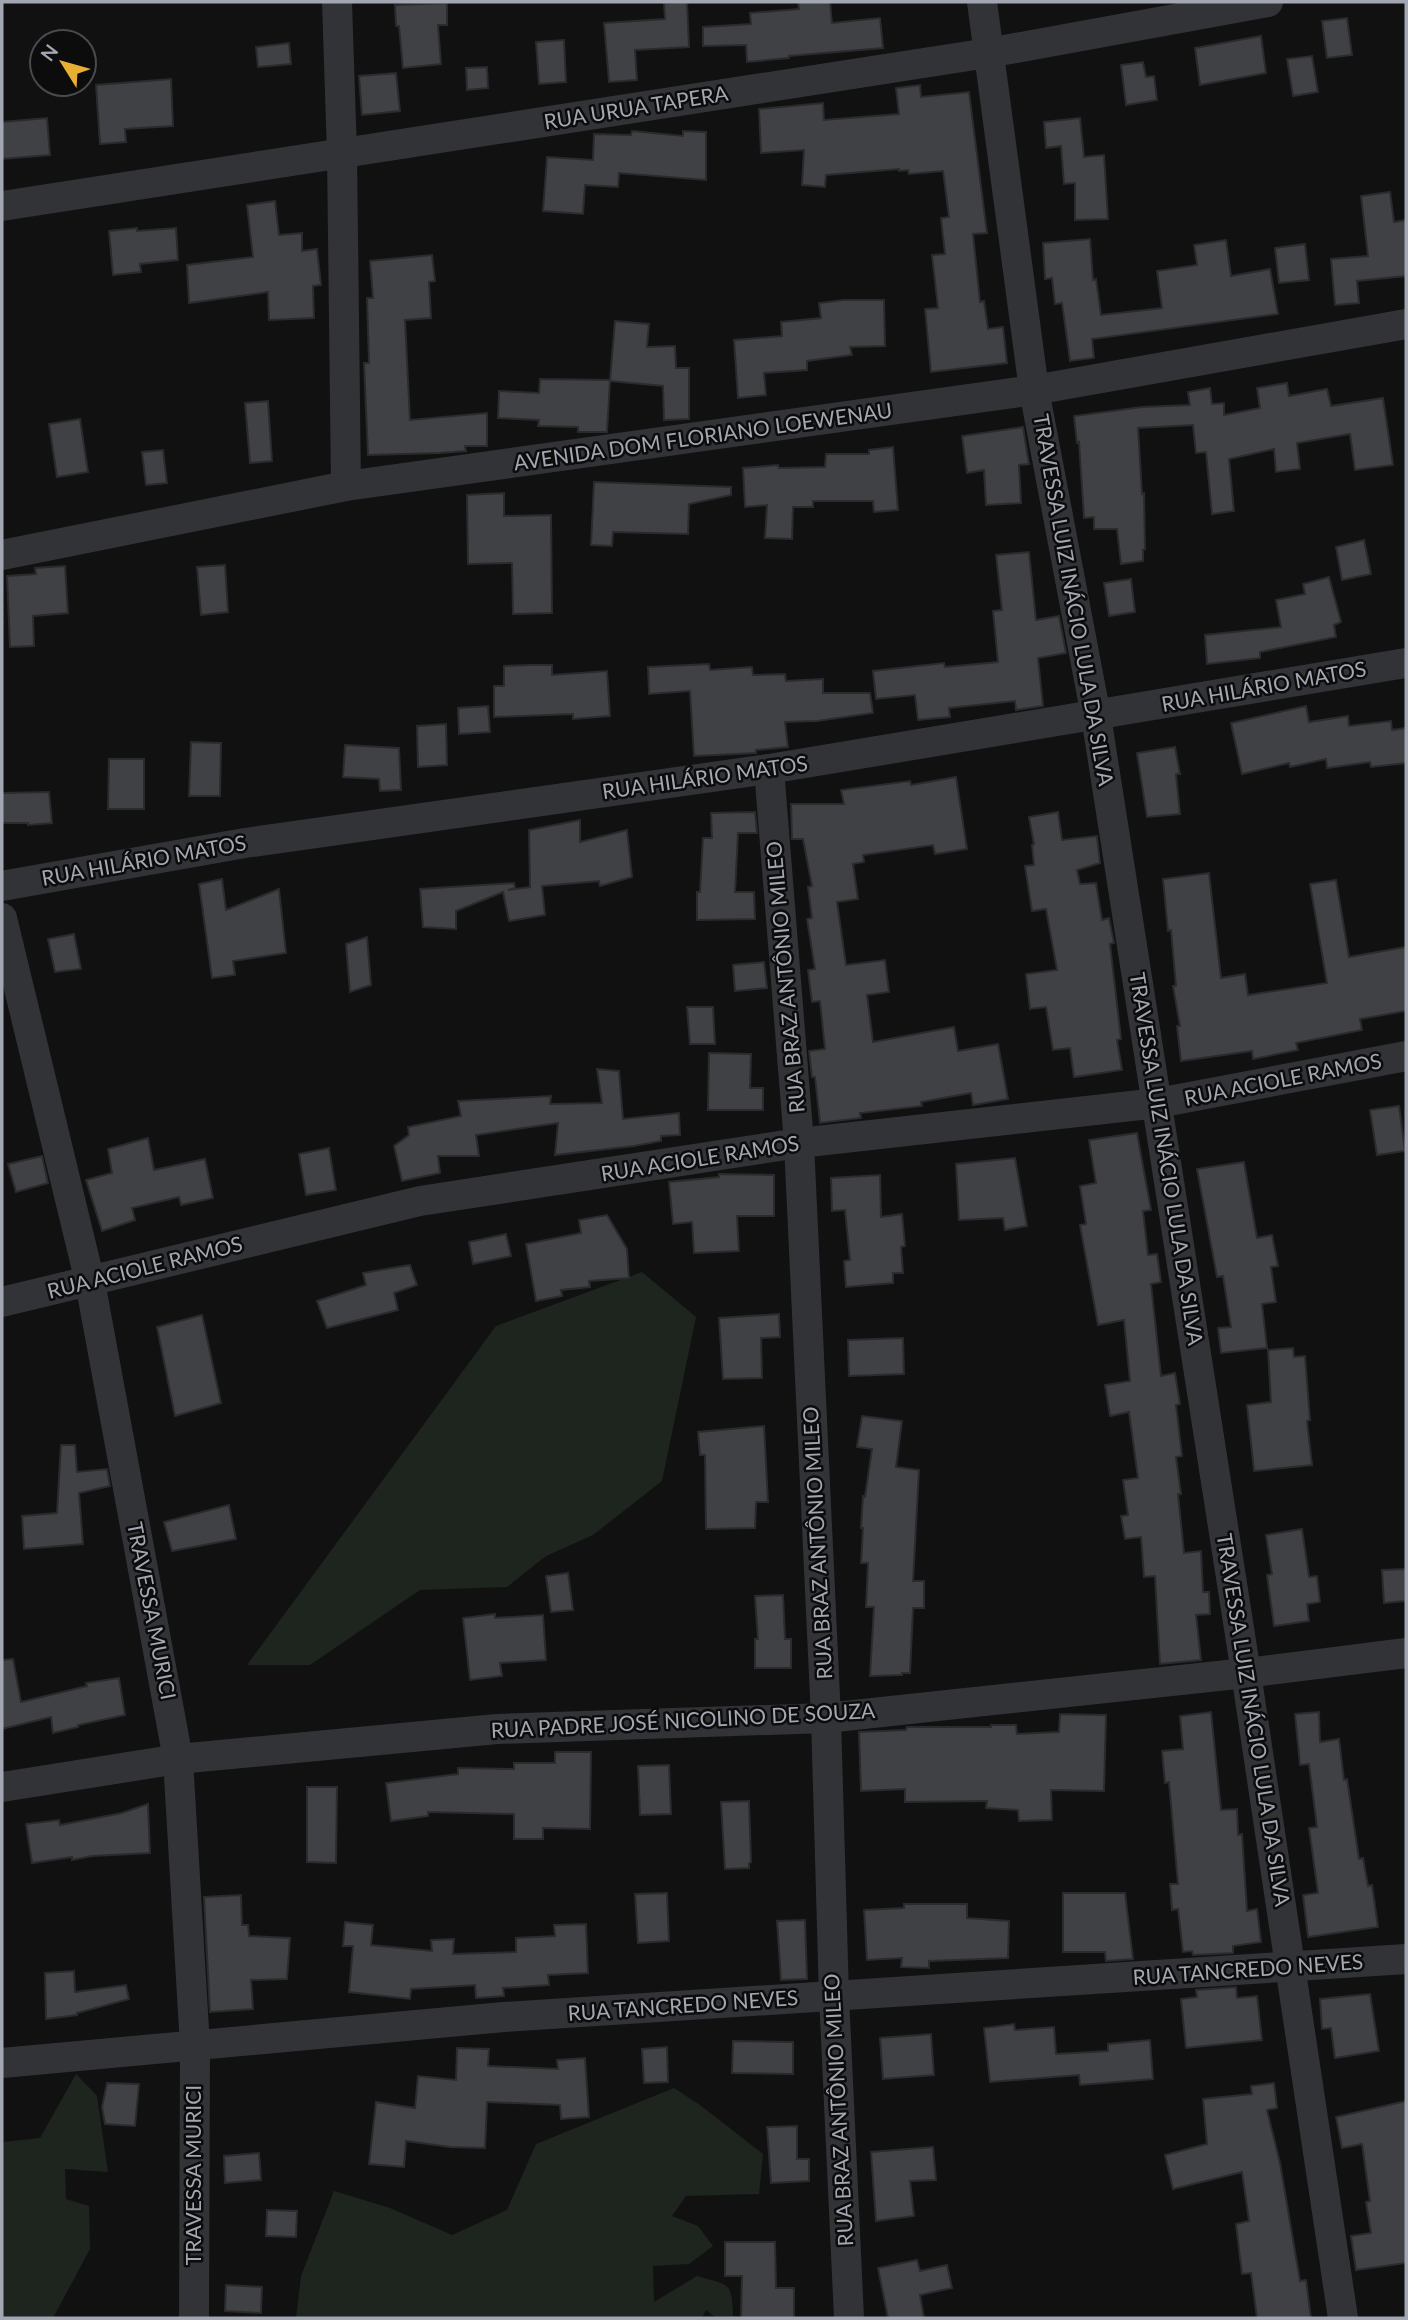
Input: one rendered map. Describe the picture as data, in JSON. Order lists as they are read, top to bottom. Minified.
{"streets":{"street":["RUA URUA TAPERA","AVENIDA DOM FLORIANO LOEWENAU","TRAVESSA LUIZ INÁCIO LULA DA SILVA","RUA HILÁRIO MATOS","RUA BRAZ ANTÔNIO MILEO","RUA ACIOLE RAMOS","TRAVESSA MURICI","RUA PADRE JOSÉ NICOLINO DE SOUZA","RUA TANCREDO NEVES"]},"crossings":[["RUA URUA TAPERA","TRAVESSA LUIZ INÁCIO LULA DA SILVA"],["AVENIDA DOM FLORIANO LOEWENAU","TRAVESSA LUIZ INÁCIO LULA DA SILVA"],["TRAVESSA LUIZ INÁCIO LULA DA SILVA","RUA HILÁRIO MATOS"],["TRAVESSA LUIZ INÁCIO LULA DA SILVA","RUA ACIOLE RAMOS"],["TRAVESSA LUIZ INÁCIO LULA DA SILVA","RUA PADRE JOSÉ NICOLINO DE SOUZA"],["TRAVESSA LUIZ INÁCIO LULA DA SILVA","RUA TANCREDO NEVES"],["RUA HILÁRIO MATOS","RUA BRAZ ANTÔNIO MILEO"],["RUA BRAZ ANTÔNIO MILEO","RUA ACIOLE RAMOS"],["RUA BRAZ ANTÔNIO MILEO","RUA PADRE JOSÉ NICOLINO DE SOUZA"],["RUA BRAZ ANTÔNIO MILEO","RUA TANCREDO NEVES"],["RUA ACIOLE RAMOS","TRAVESSA MURICI"],["TRAVESSA MURICI","RUA PADRE JOSÉ NICOLINO DE SOUZA"],["TRAVESSA MURICI","RUA TANCREDO NEVES"]],"north":"top left"}
